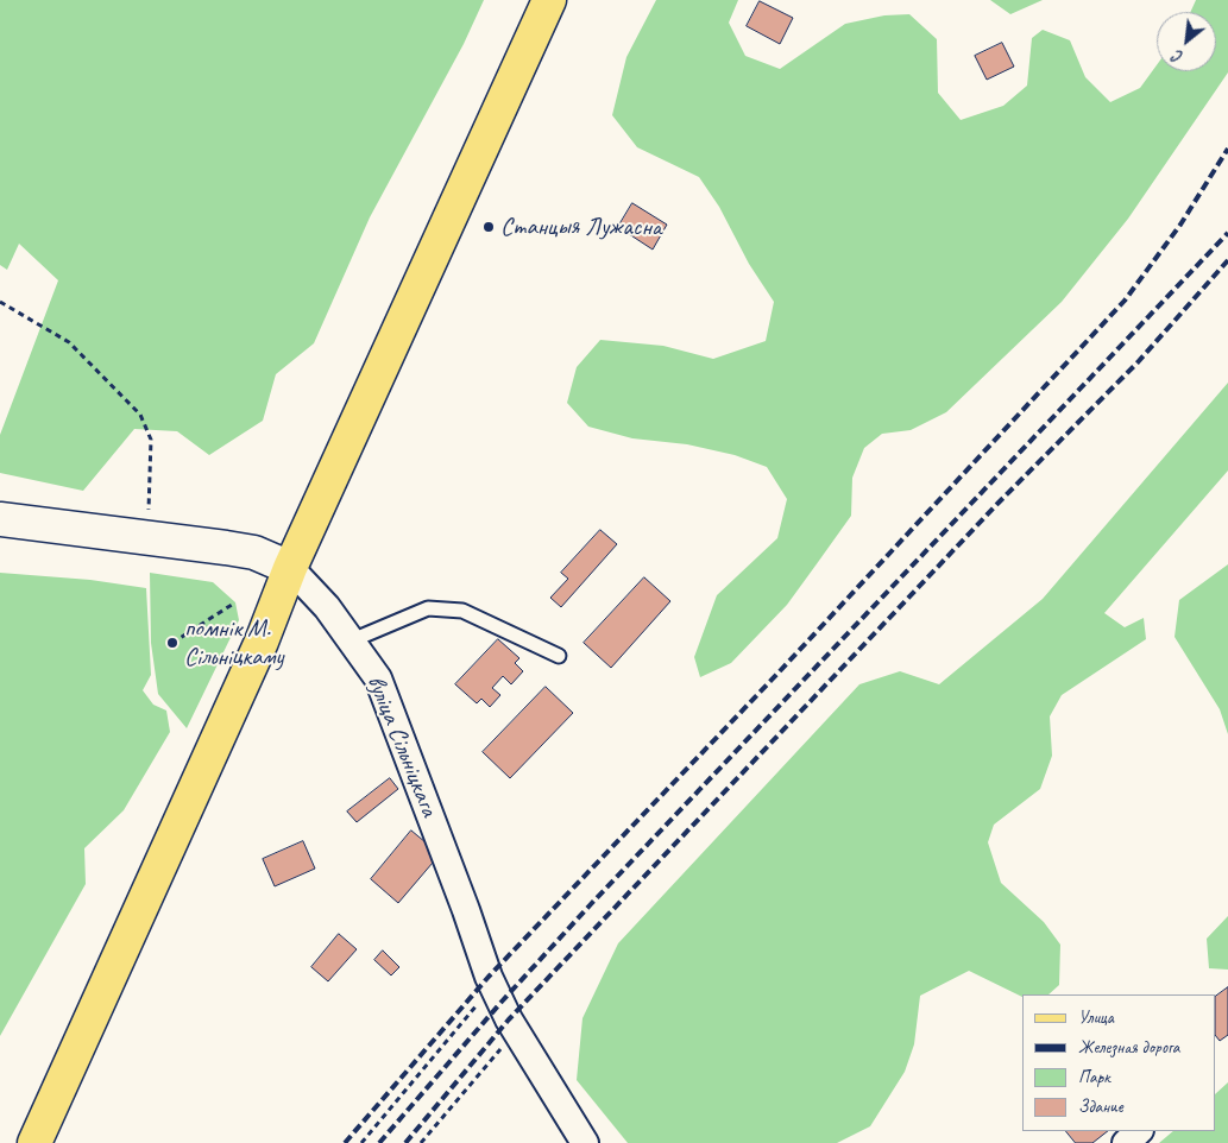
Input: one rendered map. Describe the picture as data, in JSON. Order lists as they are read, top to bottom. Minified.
{"streets":{"street":["вуліца Сільніцкага"]},"places":["Станцыя Лужасна","помнік М. Сільніцкаму"],"legend":["Улица","Железная дорога","Парк","Здание"],"north":"bottom left"}
